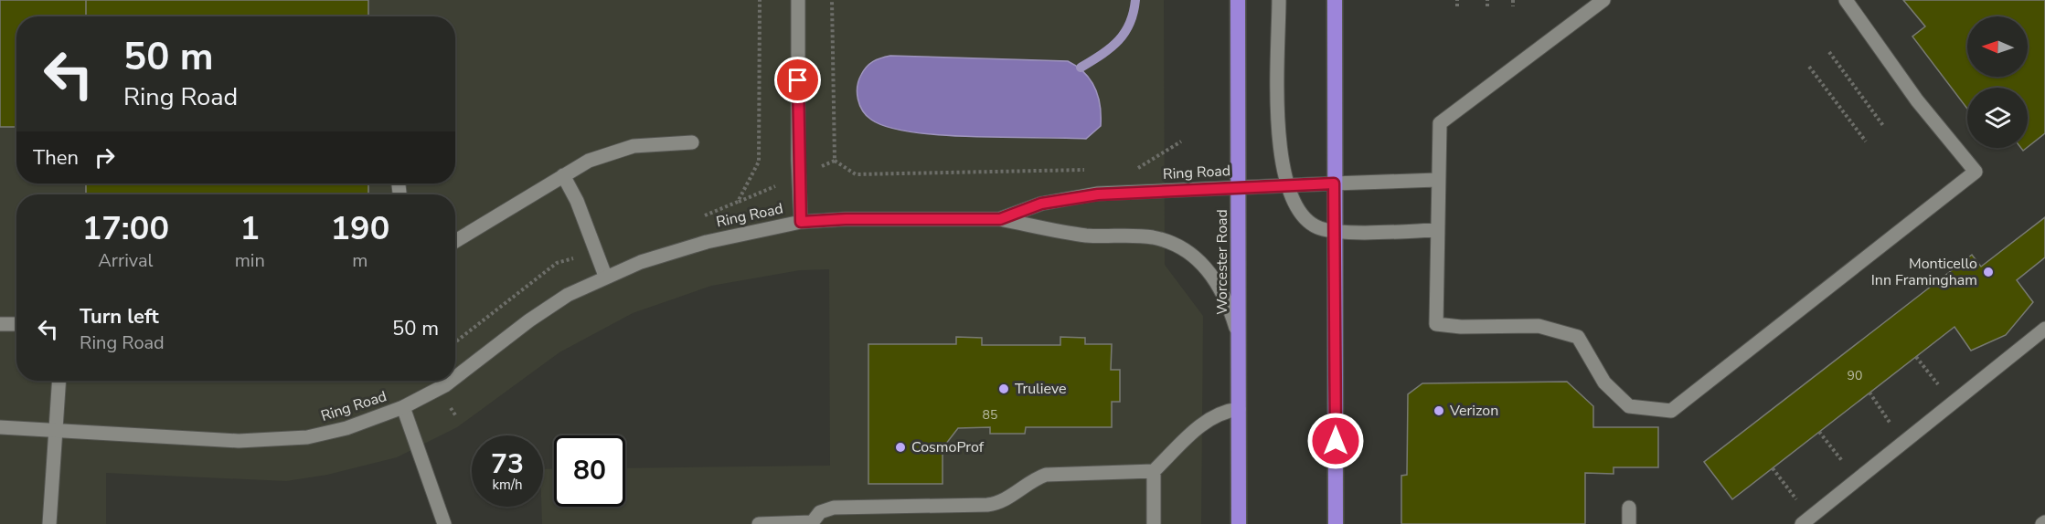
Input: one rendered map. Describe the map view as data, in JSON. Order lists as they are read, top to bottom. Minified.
{"streets":{"highway":["Worcester Road"],"street":["Ring Road"]},"crossings":[["Ring Road","Worcester Road"]],"places":["Monticello Inn Framingham","Trulieve","Verizon","CosmoProf"],"house_numbers":["90","85"],"north":"left","page":{"turn":["50 m","Ring Road"],"then":"Then","eta":["17:00","Arrival","1","min","190","m"],"list":[{"name":"Turn left","note":"Ring Road","value":"50 m"}],"speed":"73 km/h","limit":"80"}}
